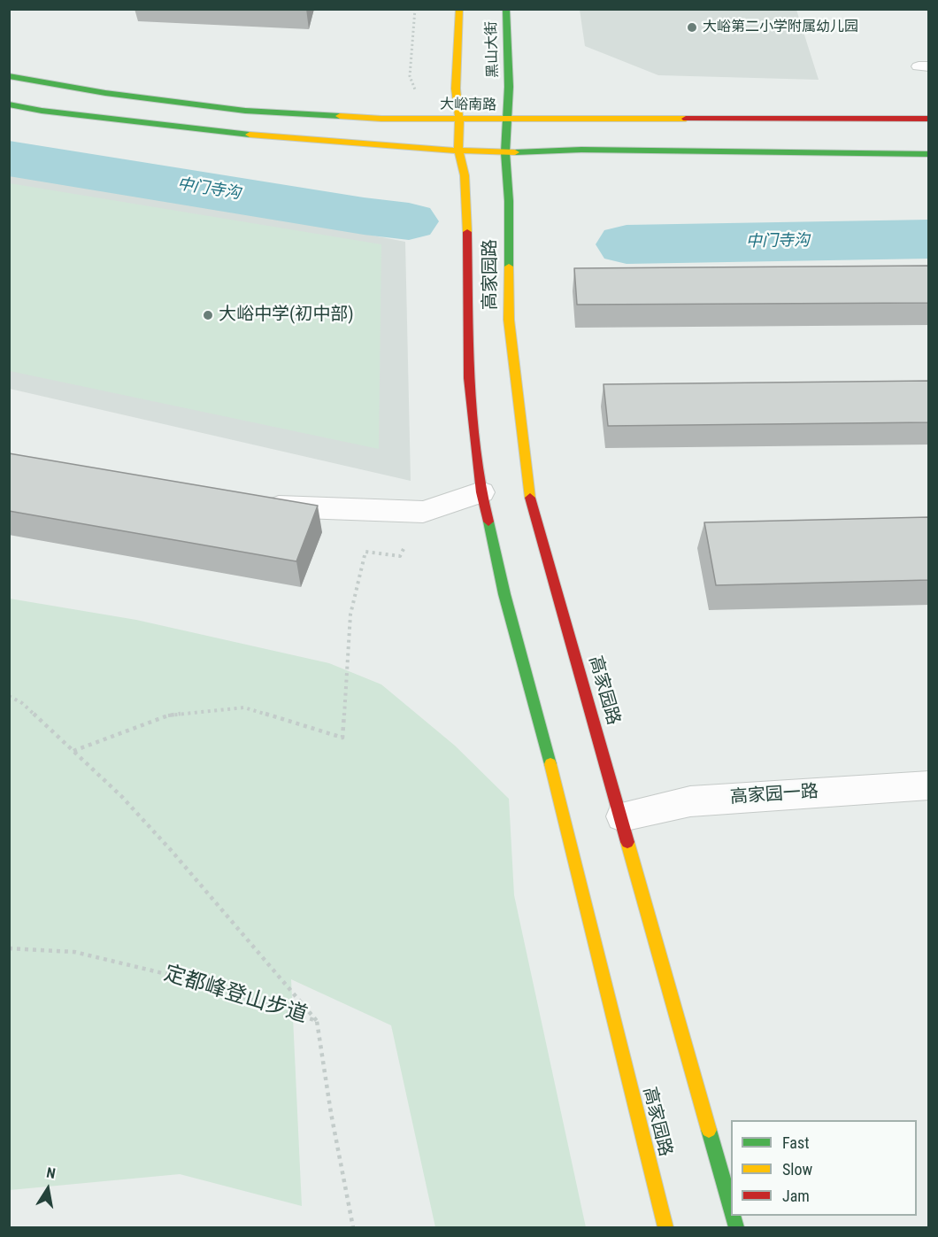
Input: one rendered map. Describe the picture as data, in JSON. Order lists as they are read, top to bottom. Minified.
{"streets":{"main road":["黑山大街","大峪南路","高家园路"],"street":["高家园一路"],"path":["定都峰登山步道"]},"crossings":[["黑山大街","大峪南路"],["黑山大街","高家园路"],["高家园路","高家园一路"]],"water":["中门寺沟"],"places":["大峪第二小学附属幼儿园","大峪中学(初中部)"],"legend":["Fast","Slow","Jam"],"north":"top"}
